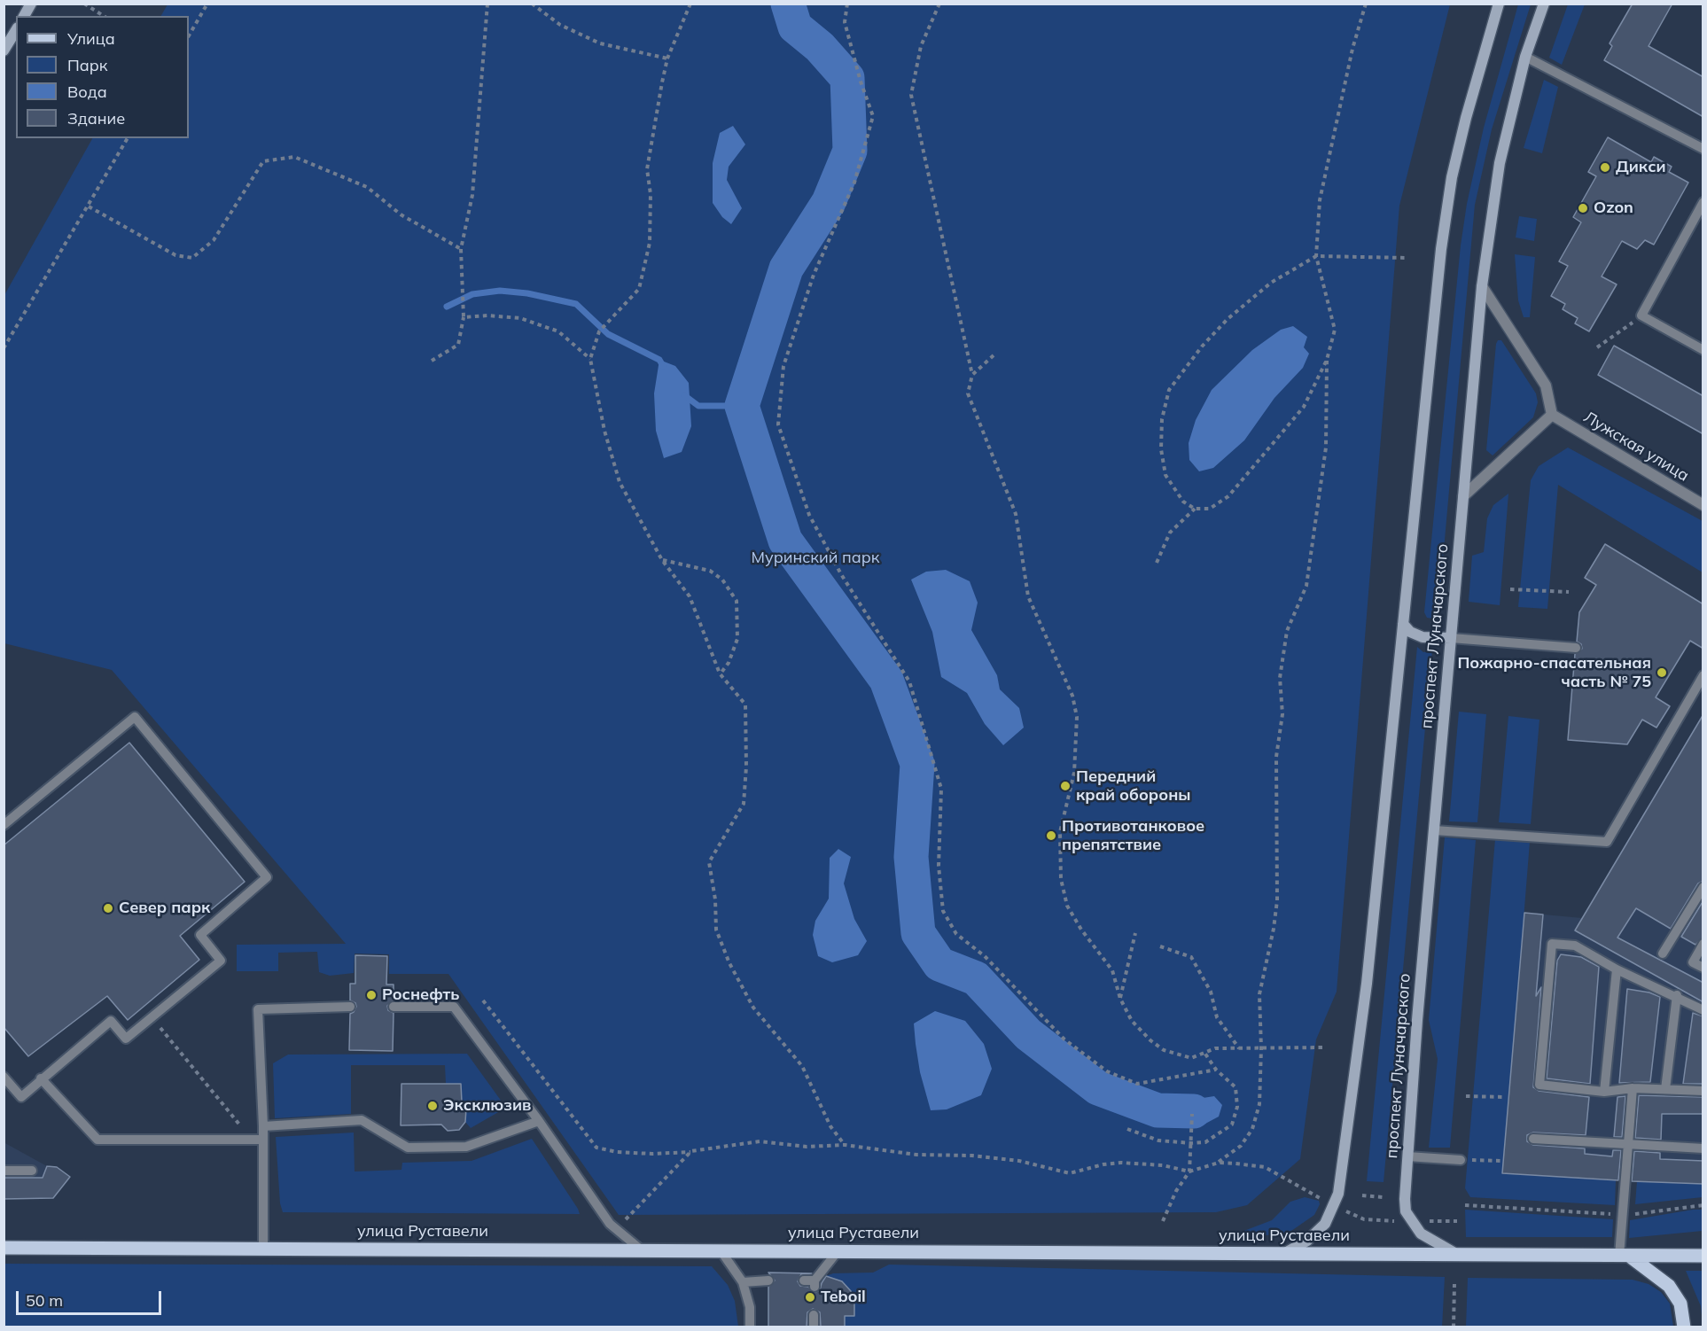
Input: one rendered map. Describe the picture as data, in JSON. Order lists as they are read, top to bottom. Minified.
{"streets":{"main road":["проспект Луначарского","улица Руставели"],"street":["Лужская улица"]},"crossings":[["проспект Луначарского","улица Руставели"]],"parks":["Муринский парк"],"places":["Дикси","Ozon","Пожарно-спасательная часть № 75","Передний край обороны","Противотанковое препятствие","Север парк","Роснефть","Эксклюзив","Teboil"],"legend":["Улица","Парк","Вода","Здание"],"scale_bar":"50 m"}
